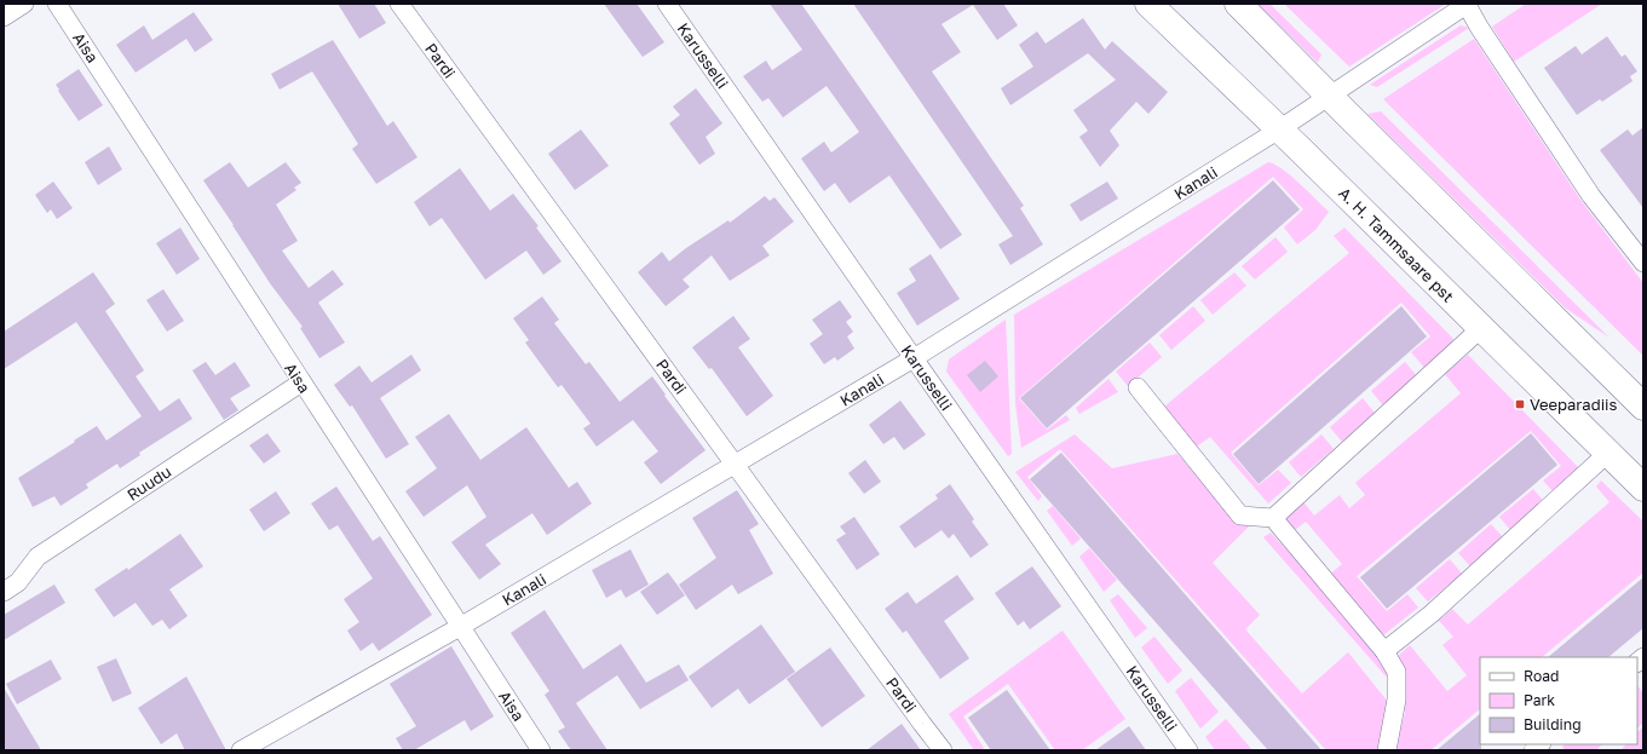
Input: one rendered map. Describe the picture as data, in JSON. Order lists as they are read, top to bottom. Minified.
{"streets":{"street":["Aisa","Karusselli","Pardi","Kanali","A. H. Tammsaare pst","Ruudu"]},"crossings":[["Aisa","Kanali"],["Aisa","Ruudu"],["Karusselli","Kanali"],["Pardi","Kanali"],["Kanali","A. H. Tammsaare pst"]],"places":{"transit":["Veeparadiis"]},"legend":["Road","Park","Building"]}
